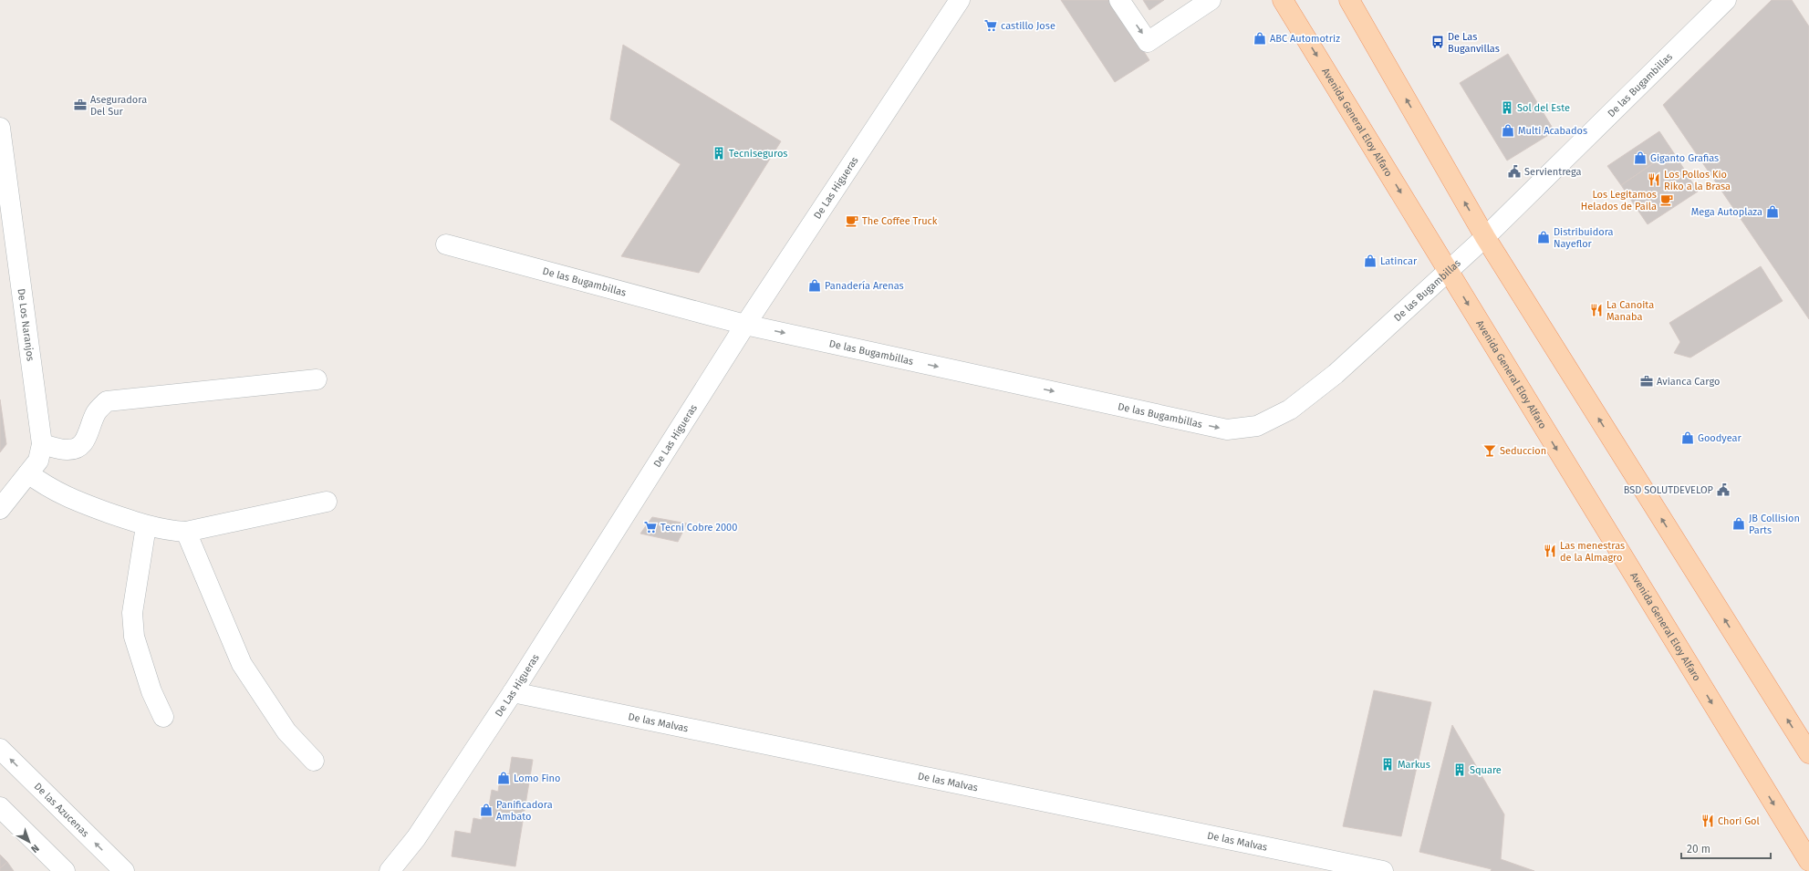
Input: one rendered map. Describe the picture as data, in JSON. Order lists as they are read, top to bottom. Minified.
{"streets":{"main road":["Avenida General Eloy Alfaro"],"street":["De las Bugambillas","De Las Higueras","De Los Naranjos","De las Malvas","De las Azucenas"]},"crossings":[["De las Bugambillas","Avenida General Eloy Alfaro"],["De las Bugambillas","De Las Higueras"],["De Las Higueras","De las Malvas"]],"one_way":["De las Bugambillas"],"places":{"supermarket":["castillo Jose","Tecni Cobre 2000"],"shop":["ABC Automotriz","Multi Acabados","Giganto Grafias","Mega Autoplaza","Distribuidora Nayeflor","Latincar","Panadería Arenas","Goodyear","JB Collision Parts","Lomo Fino","Panificadora Ambato"],"bus stop":["De Las Buganvillas"],"office":["Aseguradora Del Sur","Avianca Cargo"],"building":["Sol del Este","Tecniseguros","Markus","Square"],"public building":["Servientrega","BSD SOLUTDEVELOP"],"restaurant":["Los Pollos Kio Riko a la Brasa","La Canoita Manaba","Las menestras de la Almagro","Chori Gol"],"cafe":["Los Legitamos Helados de Paila","The Coffee Truck"],"bar":["Seduccion"]},"scale_bar":"20 m","north":"bottom right"}
